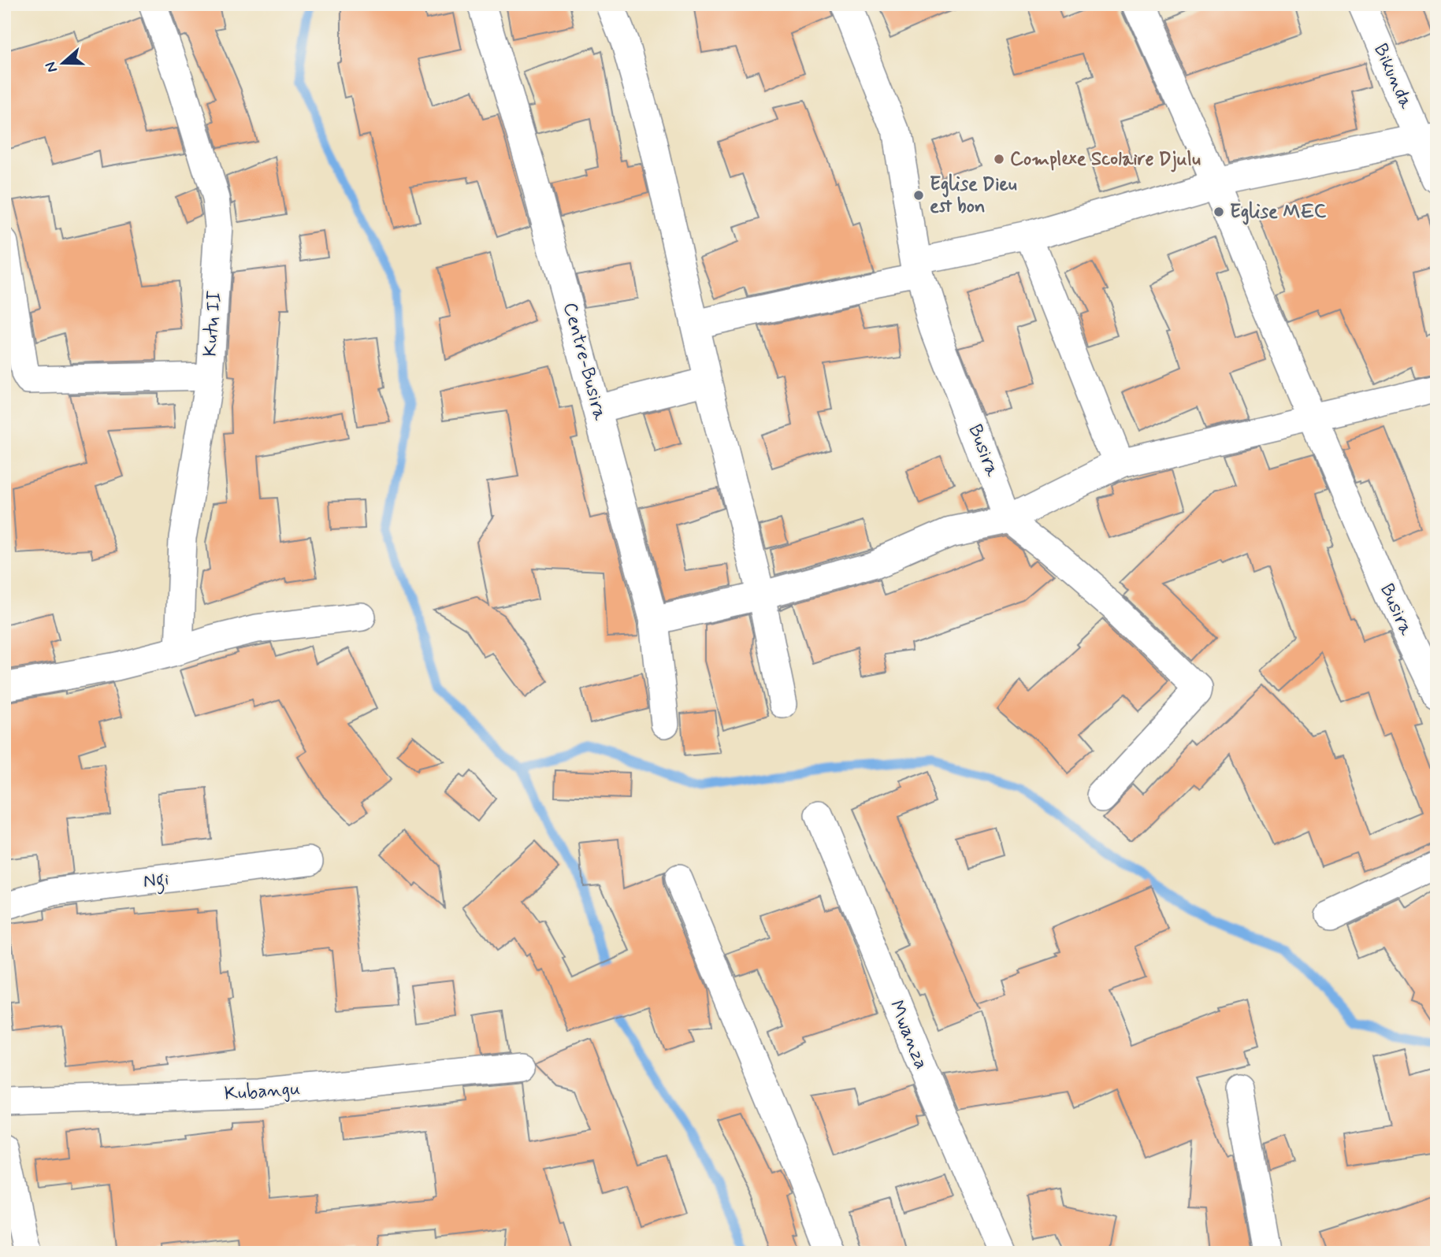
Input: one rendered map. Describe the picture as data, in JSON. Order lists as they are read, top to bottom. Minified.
{"streets":{"street":["Bikunda","Kutu II","Centre-Busira","Busira","Ngi","Mwanza","Kubangu"]},"places":["Complexe Scolaire Djulu","Eglise Dieu est bon","Eglise MEC"],"north":"left"}
